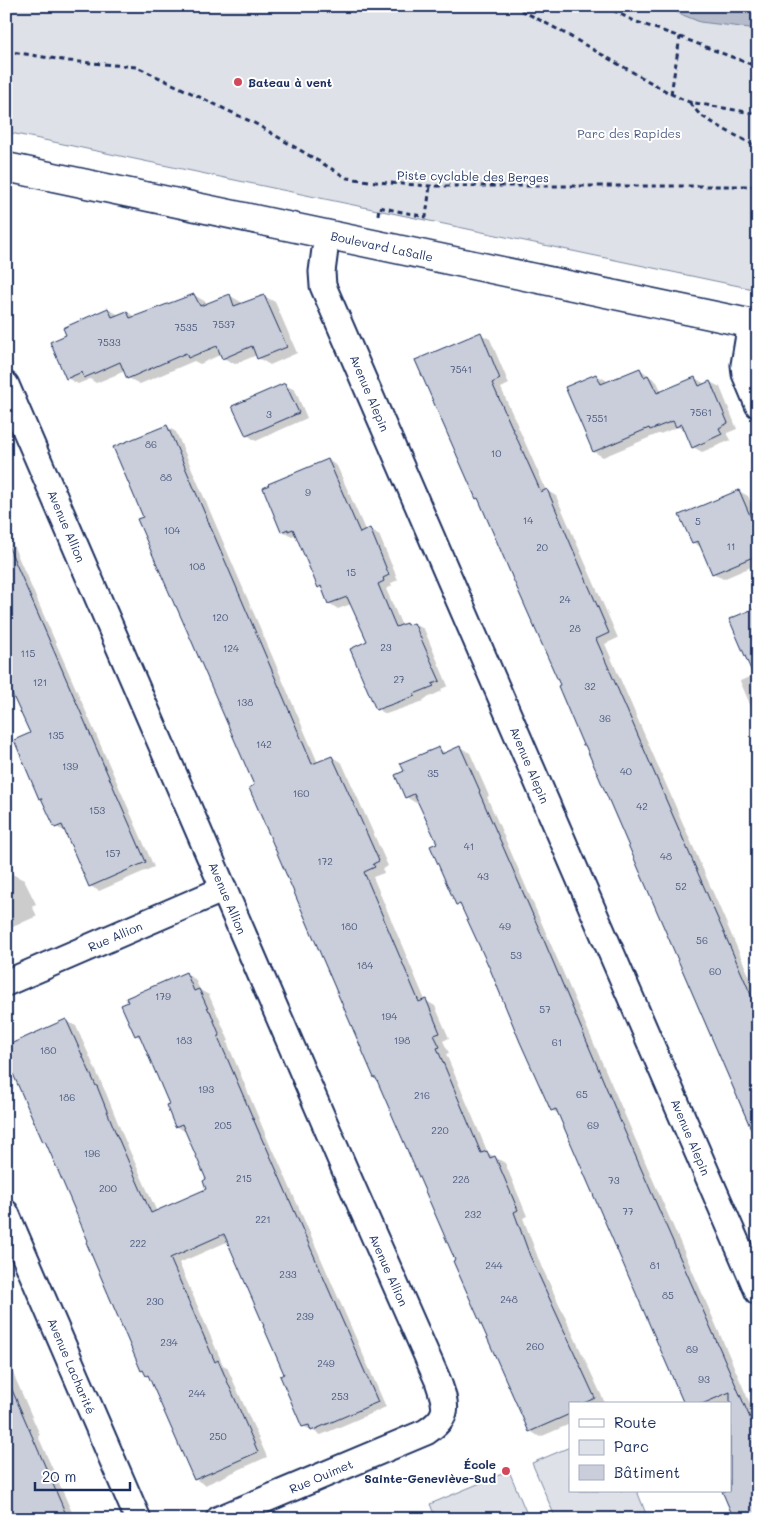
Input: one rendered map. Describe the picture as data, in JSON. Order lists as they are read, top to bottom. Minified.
{"streets":{"main road":["Boulevard LaSalle"],"street":["Avenue Alepin","Avenue Allion","Rue Allion","Avenue Lacharité","Rue Ouimet"],"path":["Piste cyclable des Berges"]},"crossings":[["Boulevard LaSalle","Avenue Alepin"],["Avenue Allion","Rue Allion"],["Avenue Allion","Rue Ouimet"]],"parks":["Parc des Rapides"],"places":["Bateau à vent","École Sainte-Geneviève-Sud"],"house_numbers":["7537","7535","7533","7541","7561","3","7551","86","10","88","9","14","5","104","11","20","108","15","24","120","28","23","124","115","27","121","32","138","36","135","142","139","40","35","160","42","153","41","157","48","172","43","52","180","49","56","53","184","60","179","57","194","183","198","61","180","193","65","216","186","205","69","220","196","215","228","73","200","77","232","221","222","244","81","233","85","248","230","239","234","260","89","249","93","244","253","250"],"legend":["Route","Parc","Bâtiment"],"scale_bar":"20 m"}
